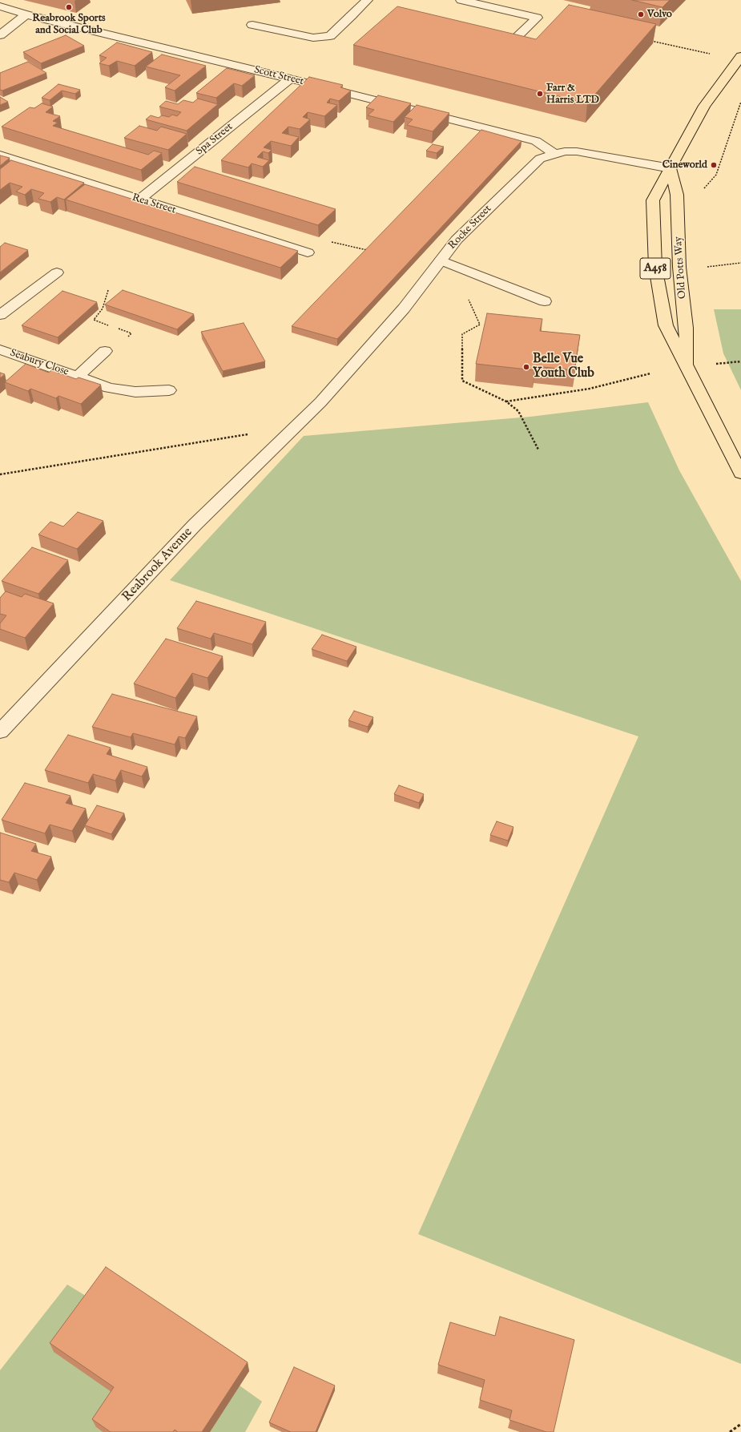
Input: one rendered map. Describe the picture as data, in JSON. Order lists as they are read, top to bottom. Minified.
{"streets":{"main road":["Old Potts Way","A458"],"street":["Scott Street","Spa Street","Rea Street","Rocke Street","Seabury Close","Reabrook Avenue"]},"crossings":[["Scott Street","Spa Street"],["Scott Street","Rocke Street"],["Spa Street","Rea Street"],["Rocke Street","Old Potts Way"],["Rocke Street","Reabrook Avenue"]],"places":["Reabrook Sports and Social Club","Volvo","Farr & Harris LTD","Cineworld","Belle Vue Youth Club"]}
